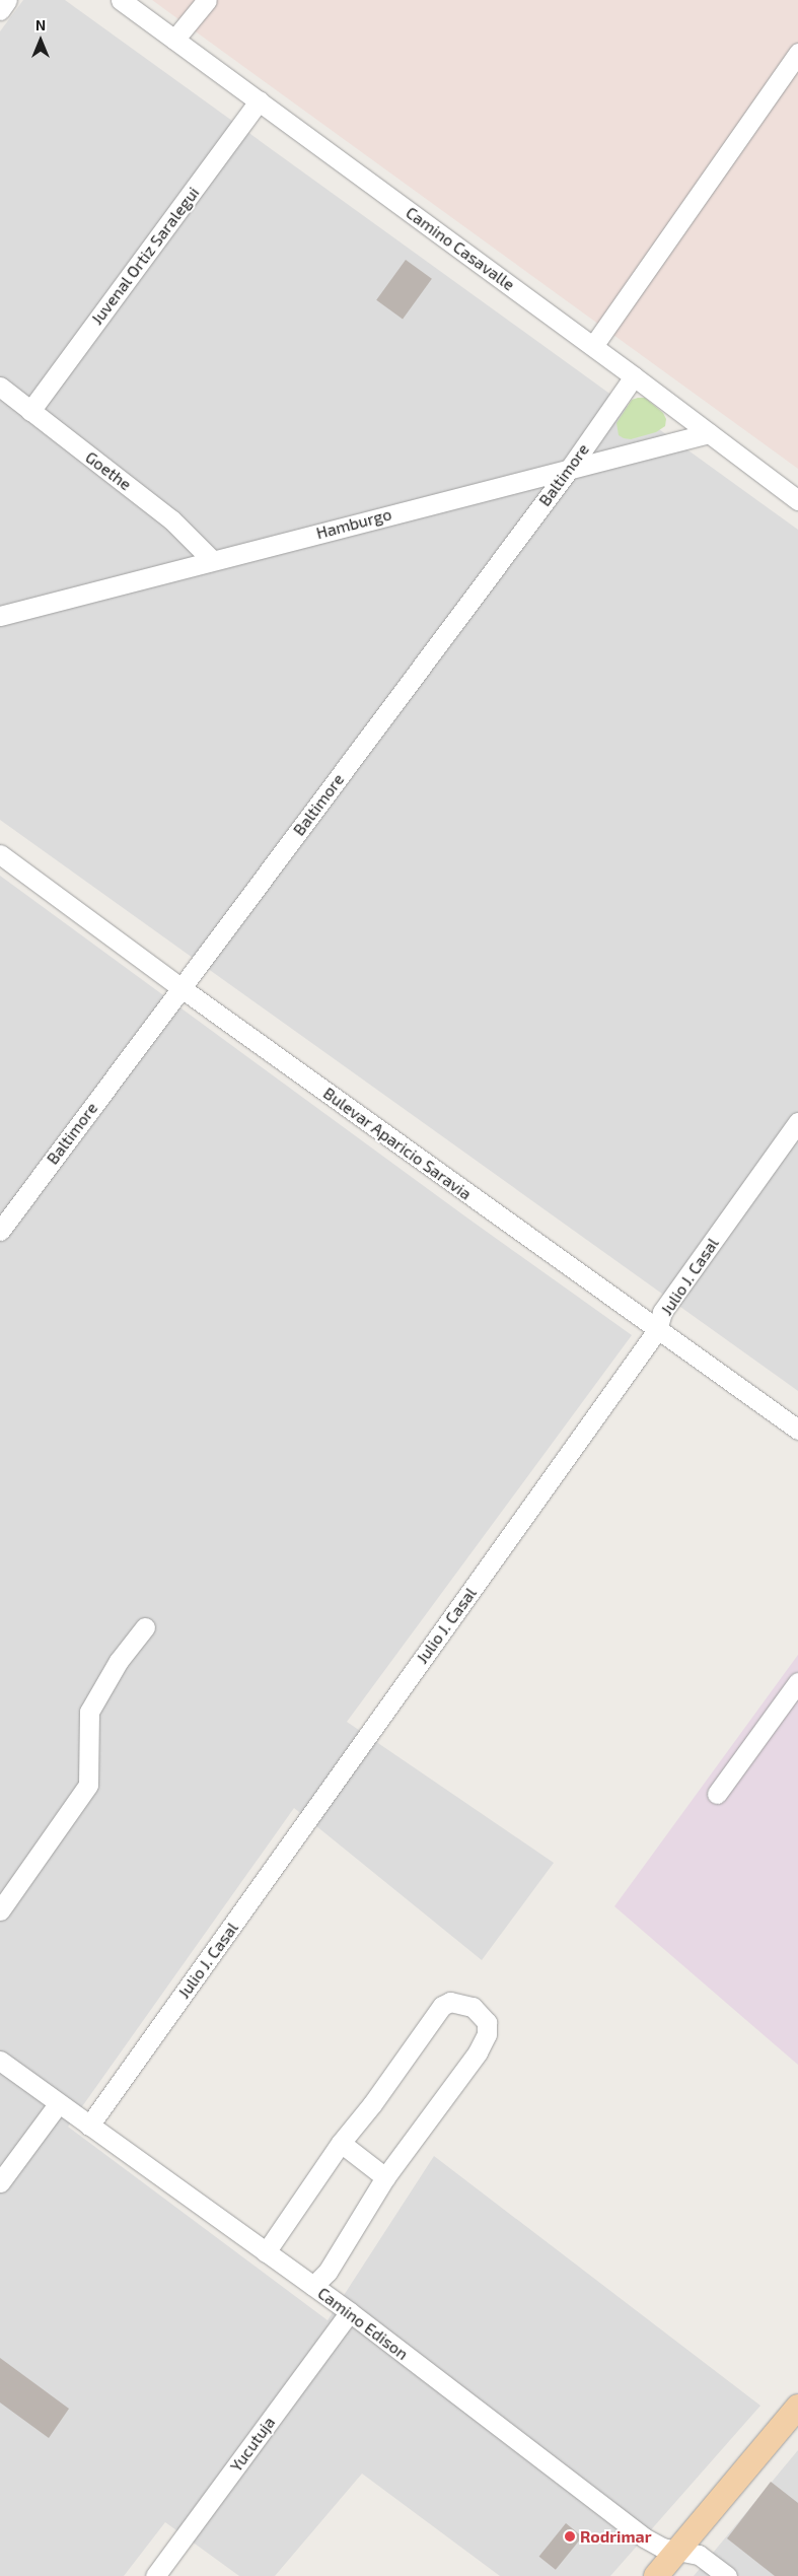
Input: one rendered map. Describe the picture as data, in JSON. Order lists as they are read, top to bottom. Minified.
{"streets":{"street":["Camino Casavalle","Juvenal Ortiz Saralegui","Goethe","Baltimore","Hamburgo","Bulevar Aparicio Saravia","Julio J. Casal","Camino Edison","Yucutuja"]},"crossings":[["Camino Casavalle","Juvenal Ortiz Saralegui"],["Camino Casavalle","Baltimore"],["Camino Casavalle","Hamburgo"],["Juvenal Ortiz Saralegui","Goethe"],["Goethe","Hamburgo"],["Baltimore","Hamburgo"],["Baltimore","Bulevar Aparicio Saravia"],["Bulevar Aparicio Saravia","Julio J. Casal"],["Julio J. Casal","Camino Edison"],["Camino Edison","Yucutuja"]],"places":["Rodrimar"],"north":"top"}
